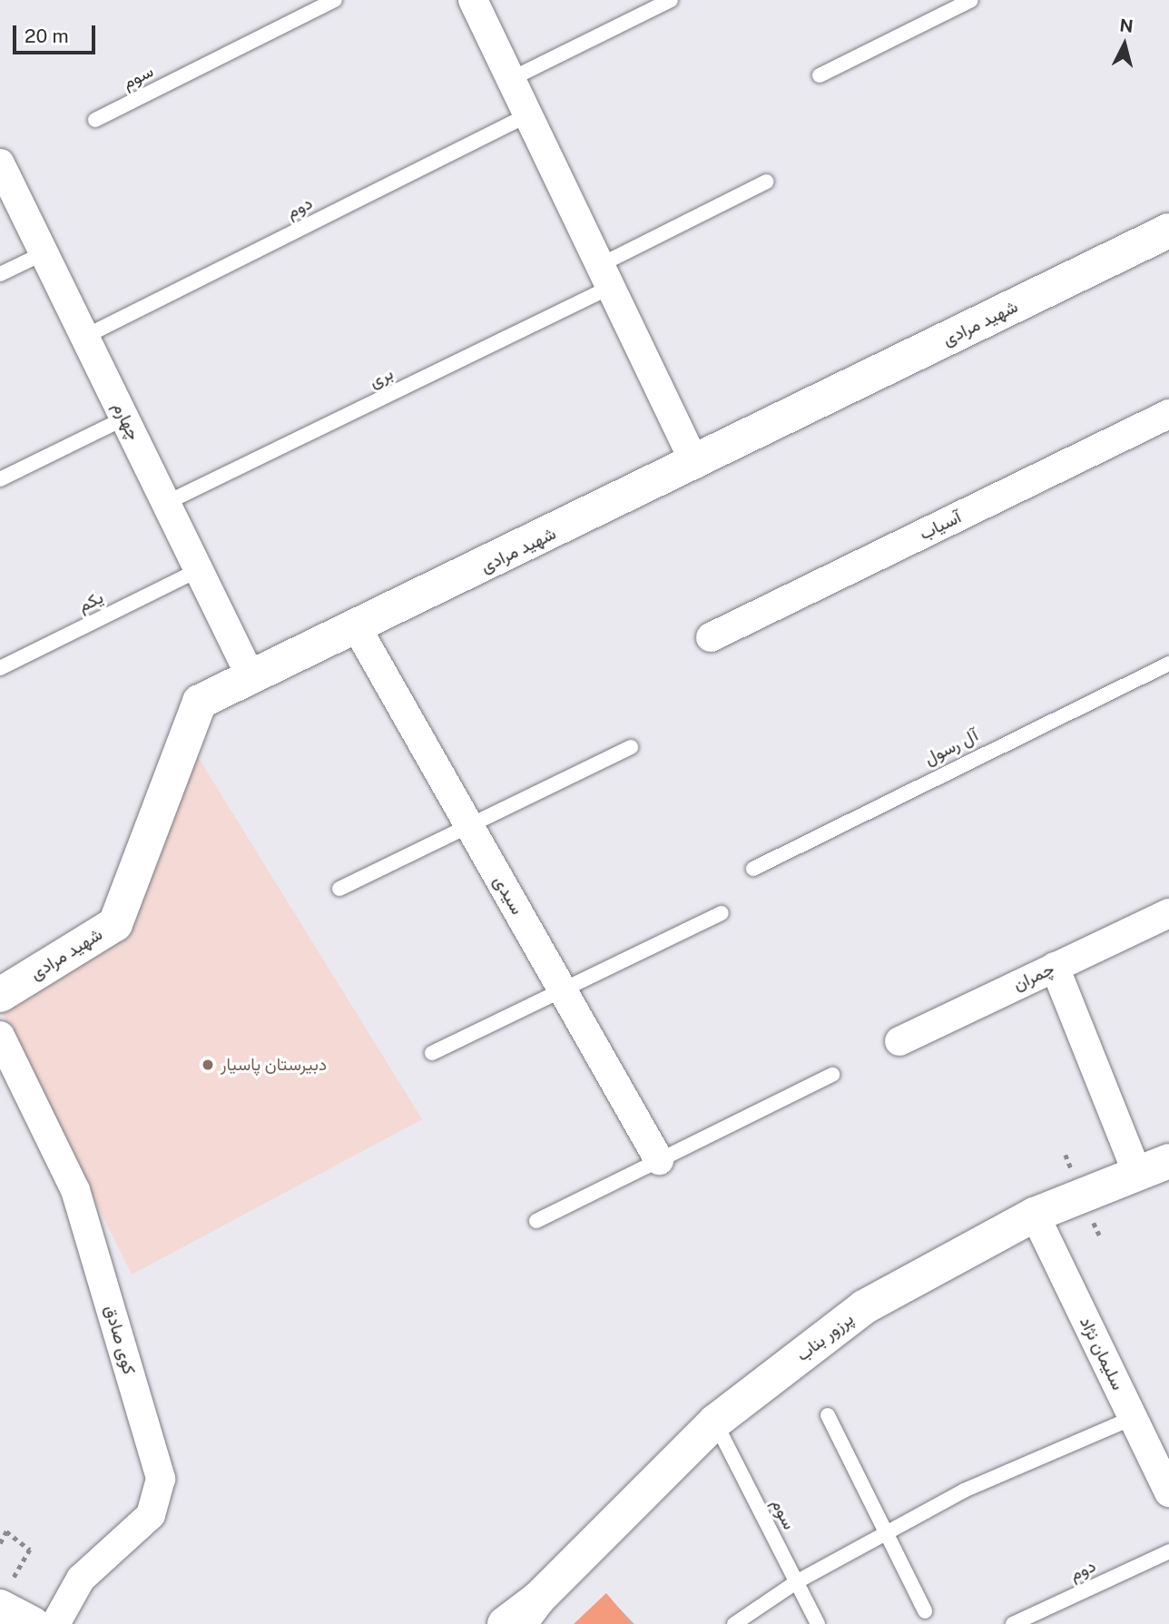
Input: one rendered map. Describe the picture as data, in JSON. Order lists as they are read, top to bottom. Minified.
{"streets":{"main road":["شهید مرادی","پرزور بناب"],"street":["چهارم","آسیاب","سیدی","چمران","کوی صادق","سلیمان نژاد"],"lane":["سوم","دوم","بری","یکم","آل رسول"]},"crossings":[["سوم","پرزور بناب"],["دوم","چهارم"],["شهید مرادی","چهارم"],["شهید مرادی","سیدی"],["بری","چهارم"],["چهارم","یکم"],["پرزور بناب","سلیمان نژاد"]],"places":["دبیرستان پاسیار"],"scale_bar":"20 m","north":"top"}
